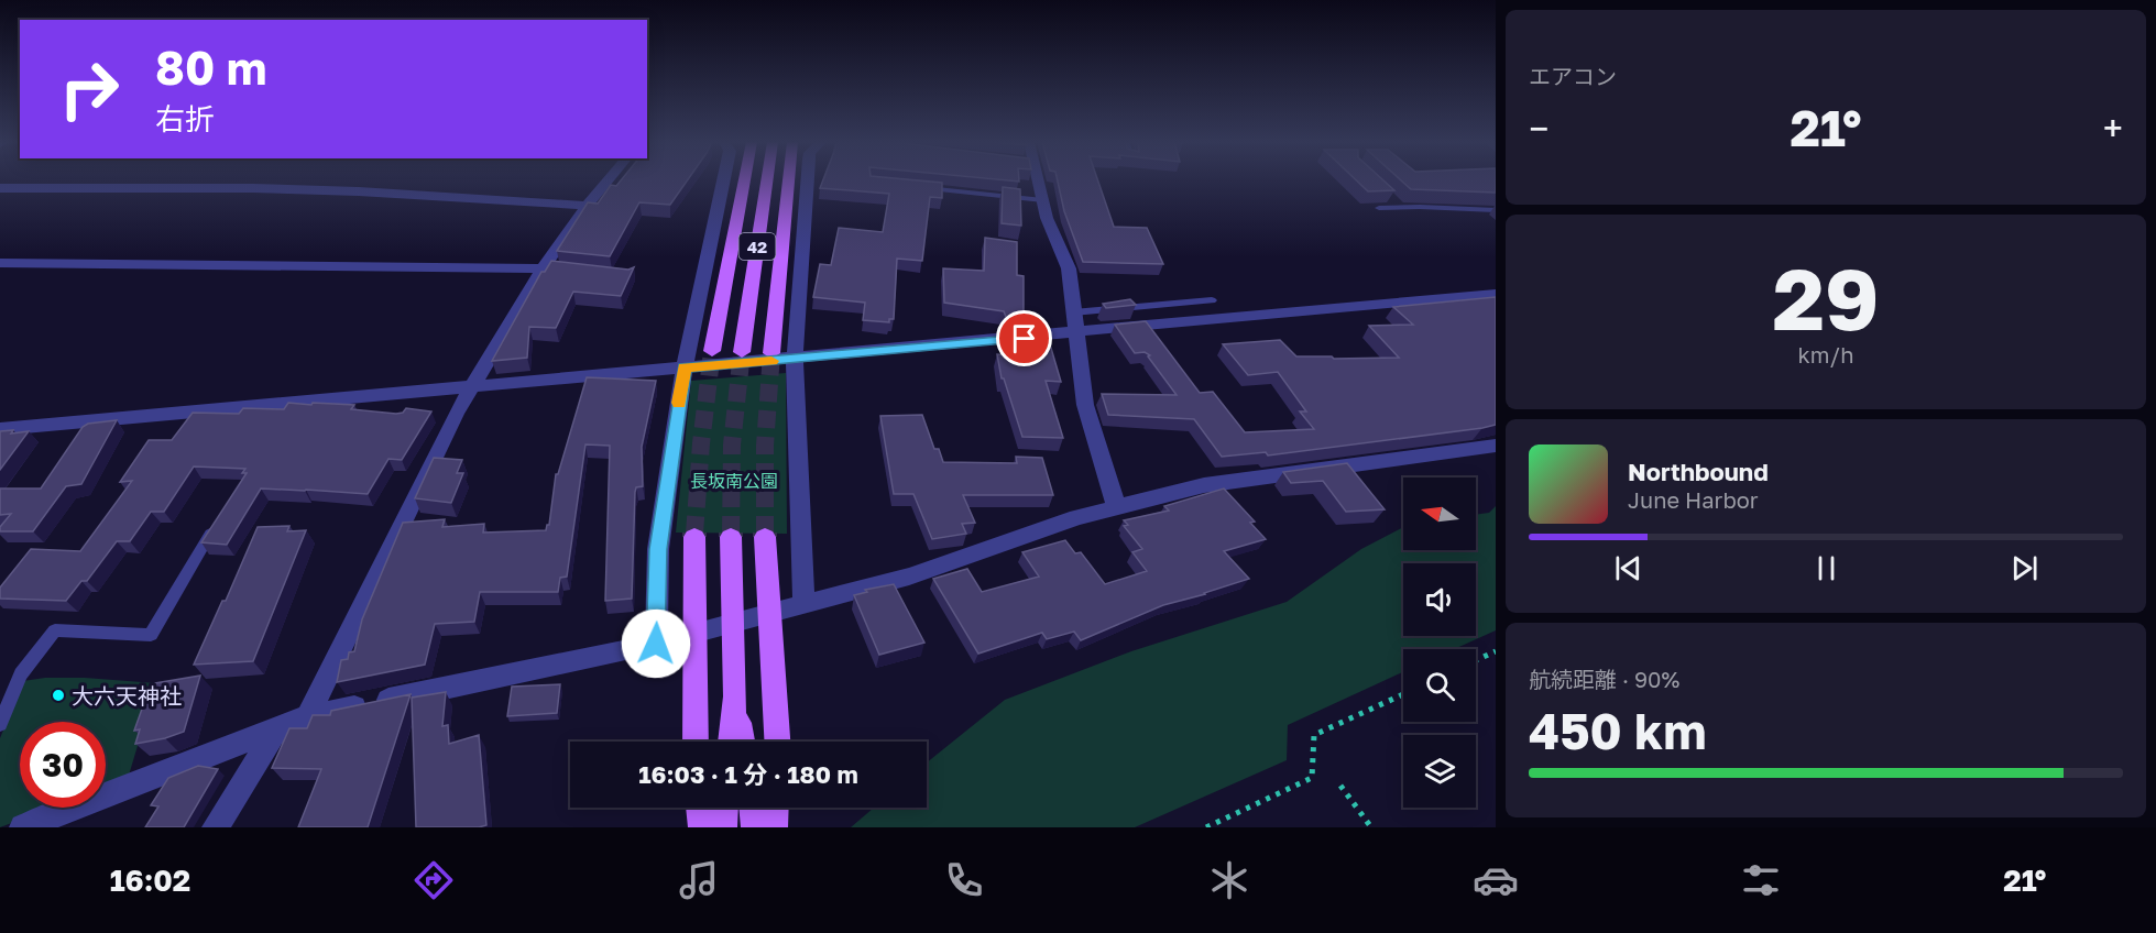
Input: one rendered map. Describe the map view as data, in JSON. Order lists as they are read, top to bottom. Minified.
{"streets":{"main road":["42"]},"parks":["長坂南公園"],"places":["大六天神社"],"north":"left","page":{"tile":["エアコン",["29","km/h"],["航続距離 · 90%","450 km"]],"turn":["80 m","右折"],"heat":["−","21°","+"],"song":["Northbound","June Harbor"],"limit":"30","trip":"16:03 · 1 分 · 180 m","tabs":["16:02","21°"]}}
